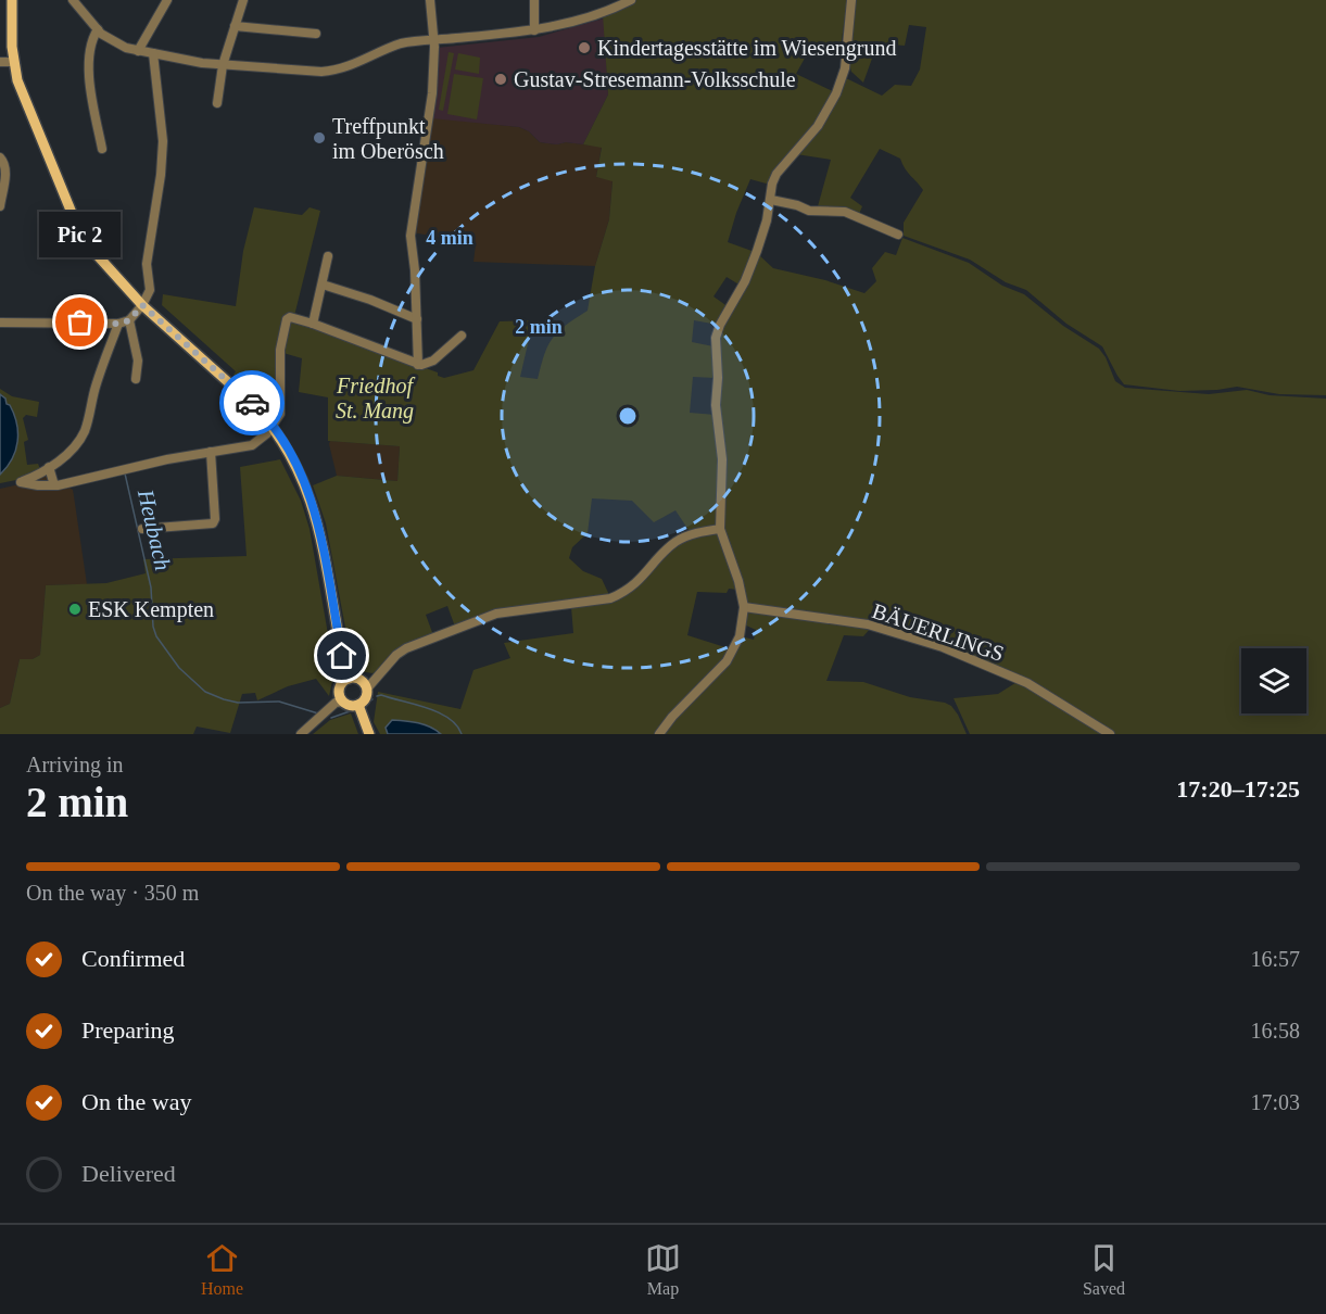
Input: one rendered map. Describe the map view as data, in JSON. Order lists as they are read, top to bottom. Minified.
{"streets":{"street":["BÄUERLINGS"]},"water":["Heubach"],"parks":["Friedhof St. Mang"],"places":["Kindertagesstätte im Wiesengrund","Gustav-Stresemann-Volksschule","Treffpunkt im Oberösch","Pic 2","ESK Kempten"],"page":{"bubble":"Pic 2","heading":["2 min","Arriving in","17:20–17:25"],"bar":"On the way · 350 m","list":[["Confirmed","16:57"],["Preparing","16:58"],["On the way","17:03"],"Delivered"],"tabs":["Home","Map","Saved"]},"rings":["4 min","2 min"]}
